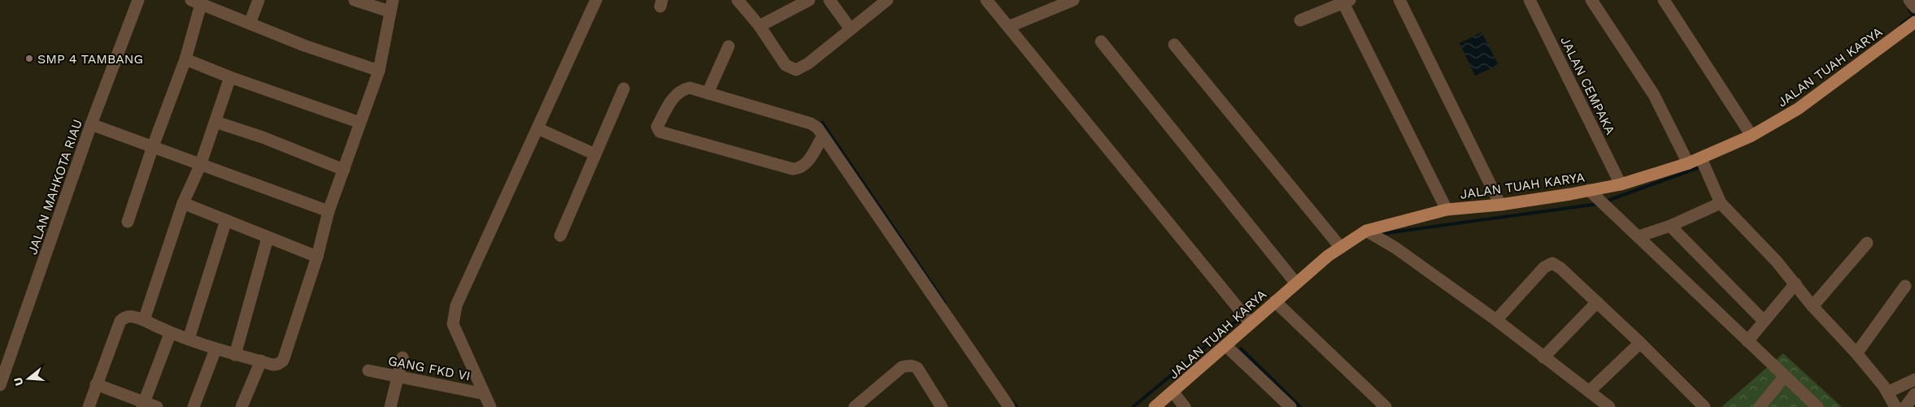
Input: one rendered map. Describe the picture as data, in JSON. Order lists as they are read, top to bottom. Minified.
{"streets":{"main road":["JALAN TUAH KARYA"],"street":["JALAN CEMPAKA","JALAN MAHKOTA RIAU","GANG FKD VI"]},"crossings":[["JALAN TUAH KARYA","JALAN CEMPAKA"]],"places":["SMP 4 TAMBANG"],"north":"left"}
